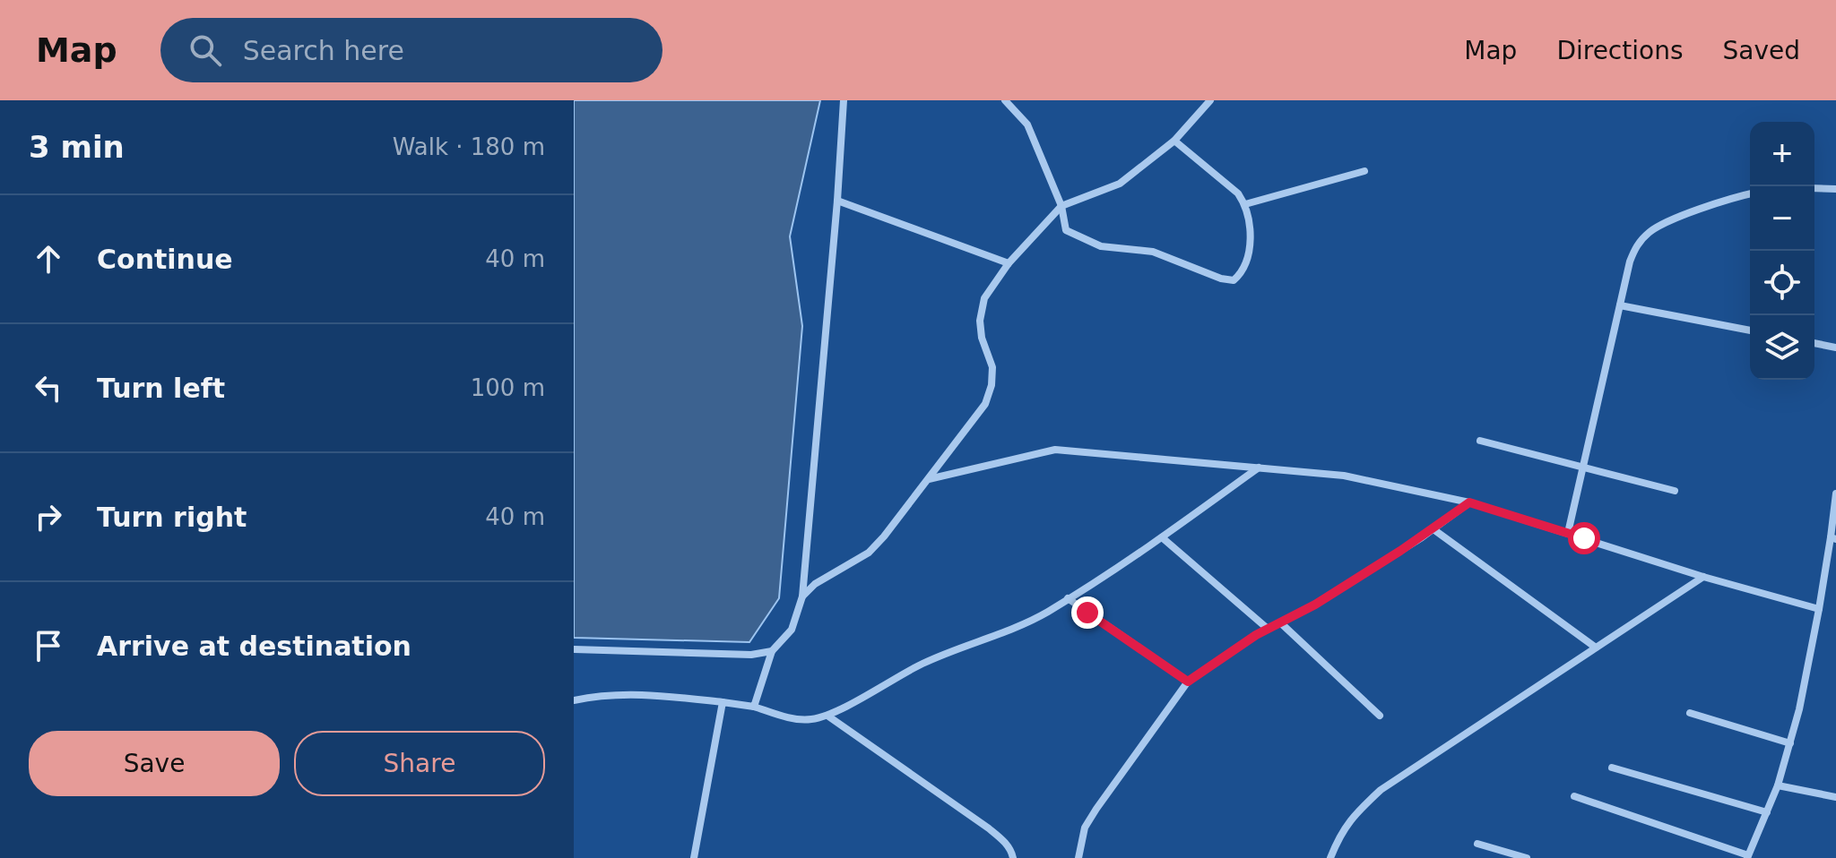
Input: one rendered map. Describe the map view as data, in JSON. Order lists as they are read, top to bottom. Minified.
{"page":{"header":"Map","search":"Search here","nav":["Map","Directions","Saved"],"heading":["3 min","Walk · 180 m"],"map_buttons":["+","−"],"list":[["Continue","40 m"],["Turn left","100 m"],["Turn right","40 m"],"Arrive at destination"],"buttons":["Save","Share"]}}
